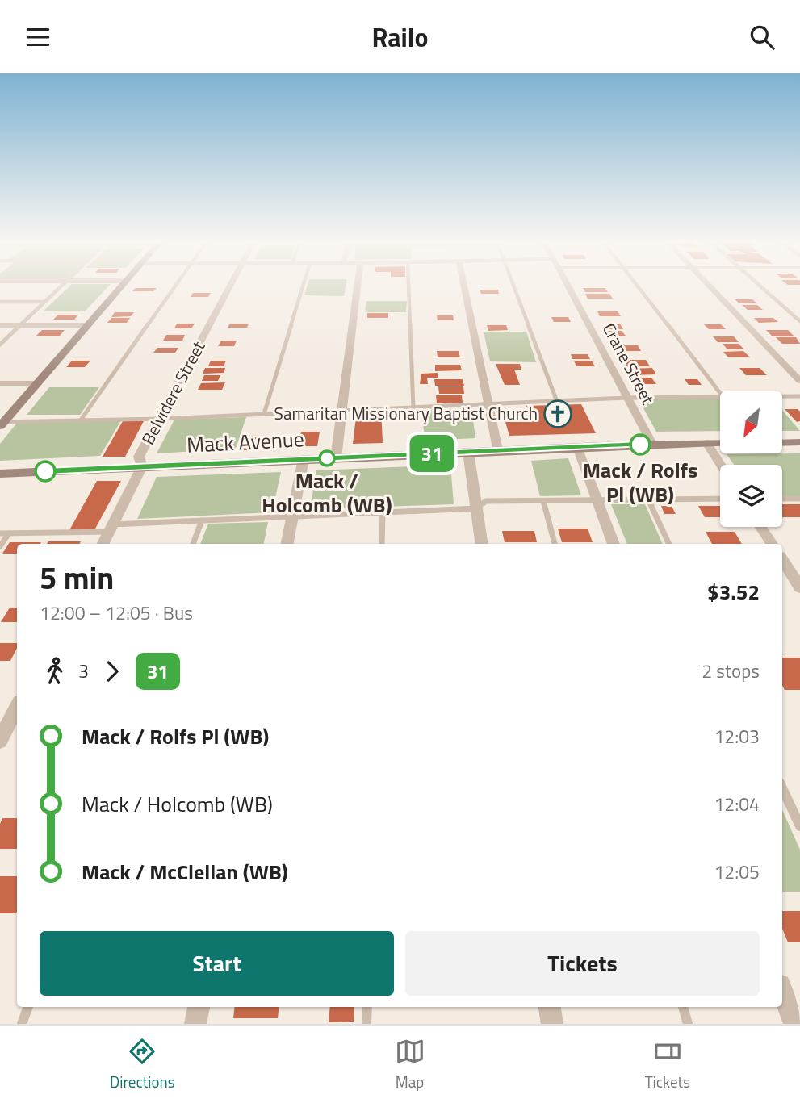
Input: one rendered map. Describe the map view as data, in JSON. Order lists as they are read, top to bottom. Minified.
{"streets":{"main road":["Mack Avenue"],"street":["Crane Street","Belvidere Street"]},"crossings":[["Crane Street","Mack Avenue"],["Belvidere Street","Mack Avenue"]],"places":{"church":["Samaritan Missionary Baptist Church"],"other":["Mack / Rolfs Pl (WB)","Mack / Holcomb (WB)"]},"lines":["bus line 31"],"north":"bottom left","page":{"header":"Railo","on_map":"31","heading":["5 min","12:00 – 12:05 · Bus","$3.52"],"legs":["3","31","2 stops"],"list":[{"name":"Mack / Rolfs Pl (WB)","value":"12:03"},{"name":"Mack / Holcomb (WB)","value":"12:04"},{"name":"Mack / McClellan (WB)","value":"12:05"}],"buttons":["Start","Tickets"],"tabs":["Directions","Map","Tickets"]}}
